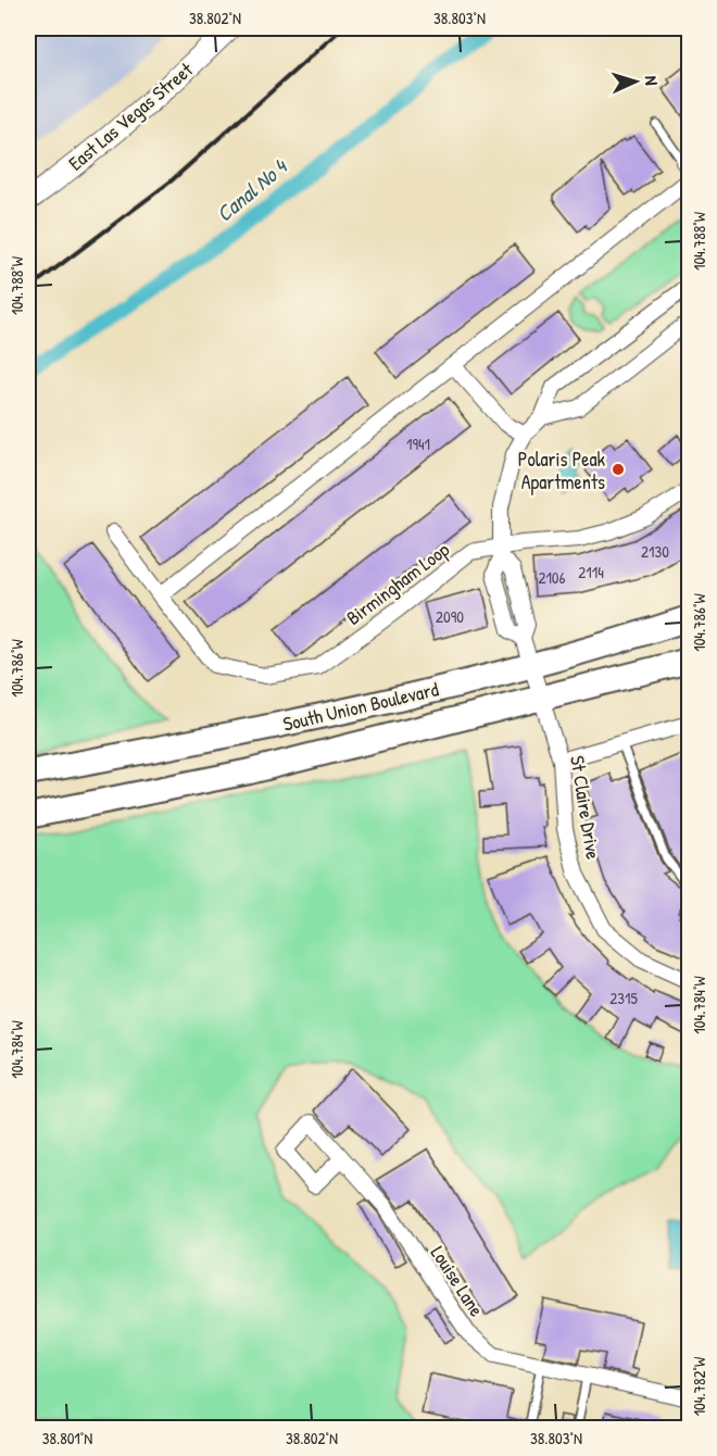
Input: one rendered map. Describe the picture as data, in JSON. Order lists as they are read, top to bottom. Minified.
{"streets":{"main road":["South Union Boulevard"],"street":["East Las Vegas Street","Birmingham Loop","St Claire Drive","Louise Lane"]},"crossings":[["Birmingham Loop","St Claire Drive"],["South Union Boulevard","St Claire Drive"]],"water":["Canal No 4"],"places":["Polaris Peak Apartments"],"house_numbers":["1941","2130","2114","2106","2090","2315"],"north":"right","coordinates":["38.802°N","38.803°N","104.788°W","104.786°W","104.784°W","104.782°W","38.801°N"]}
